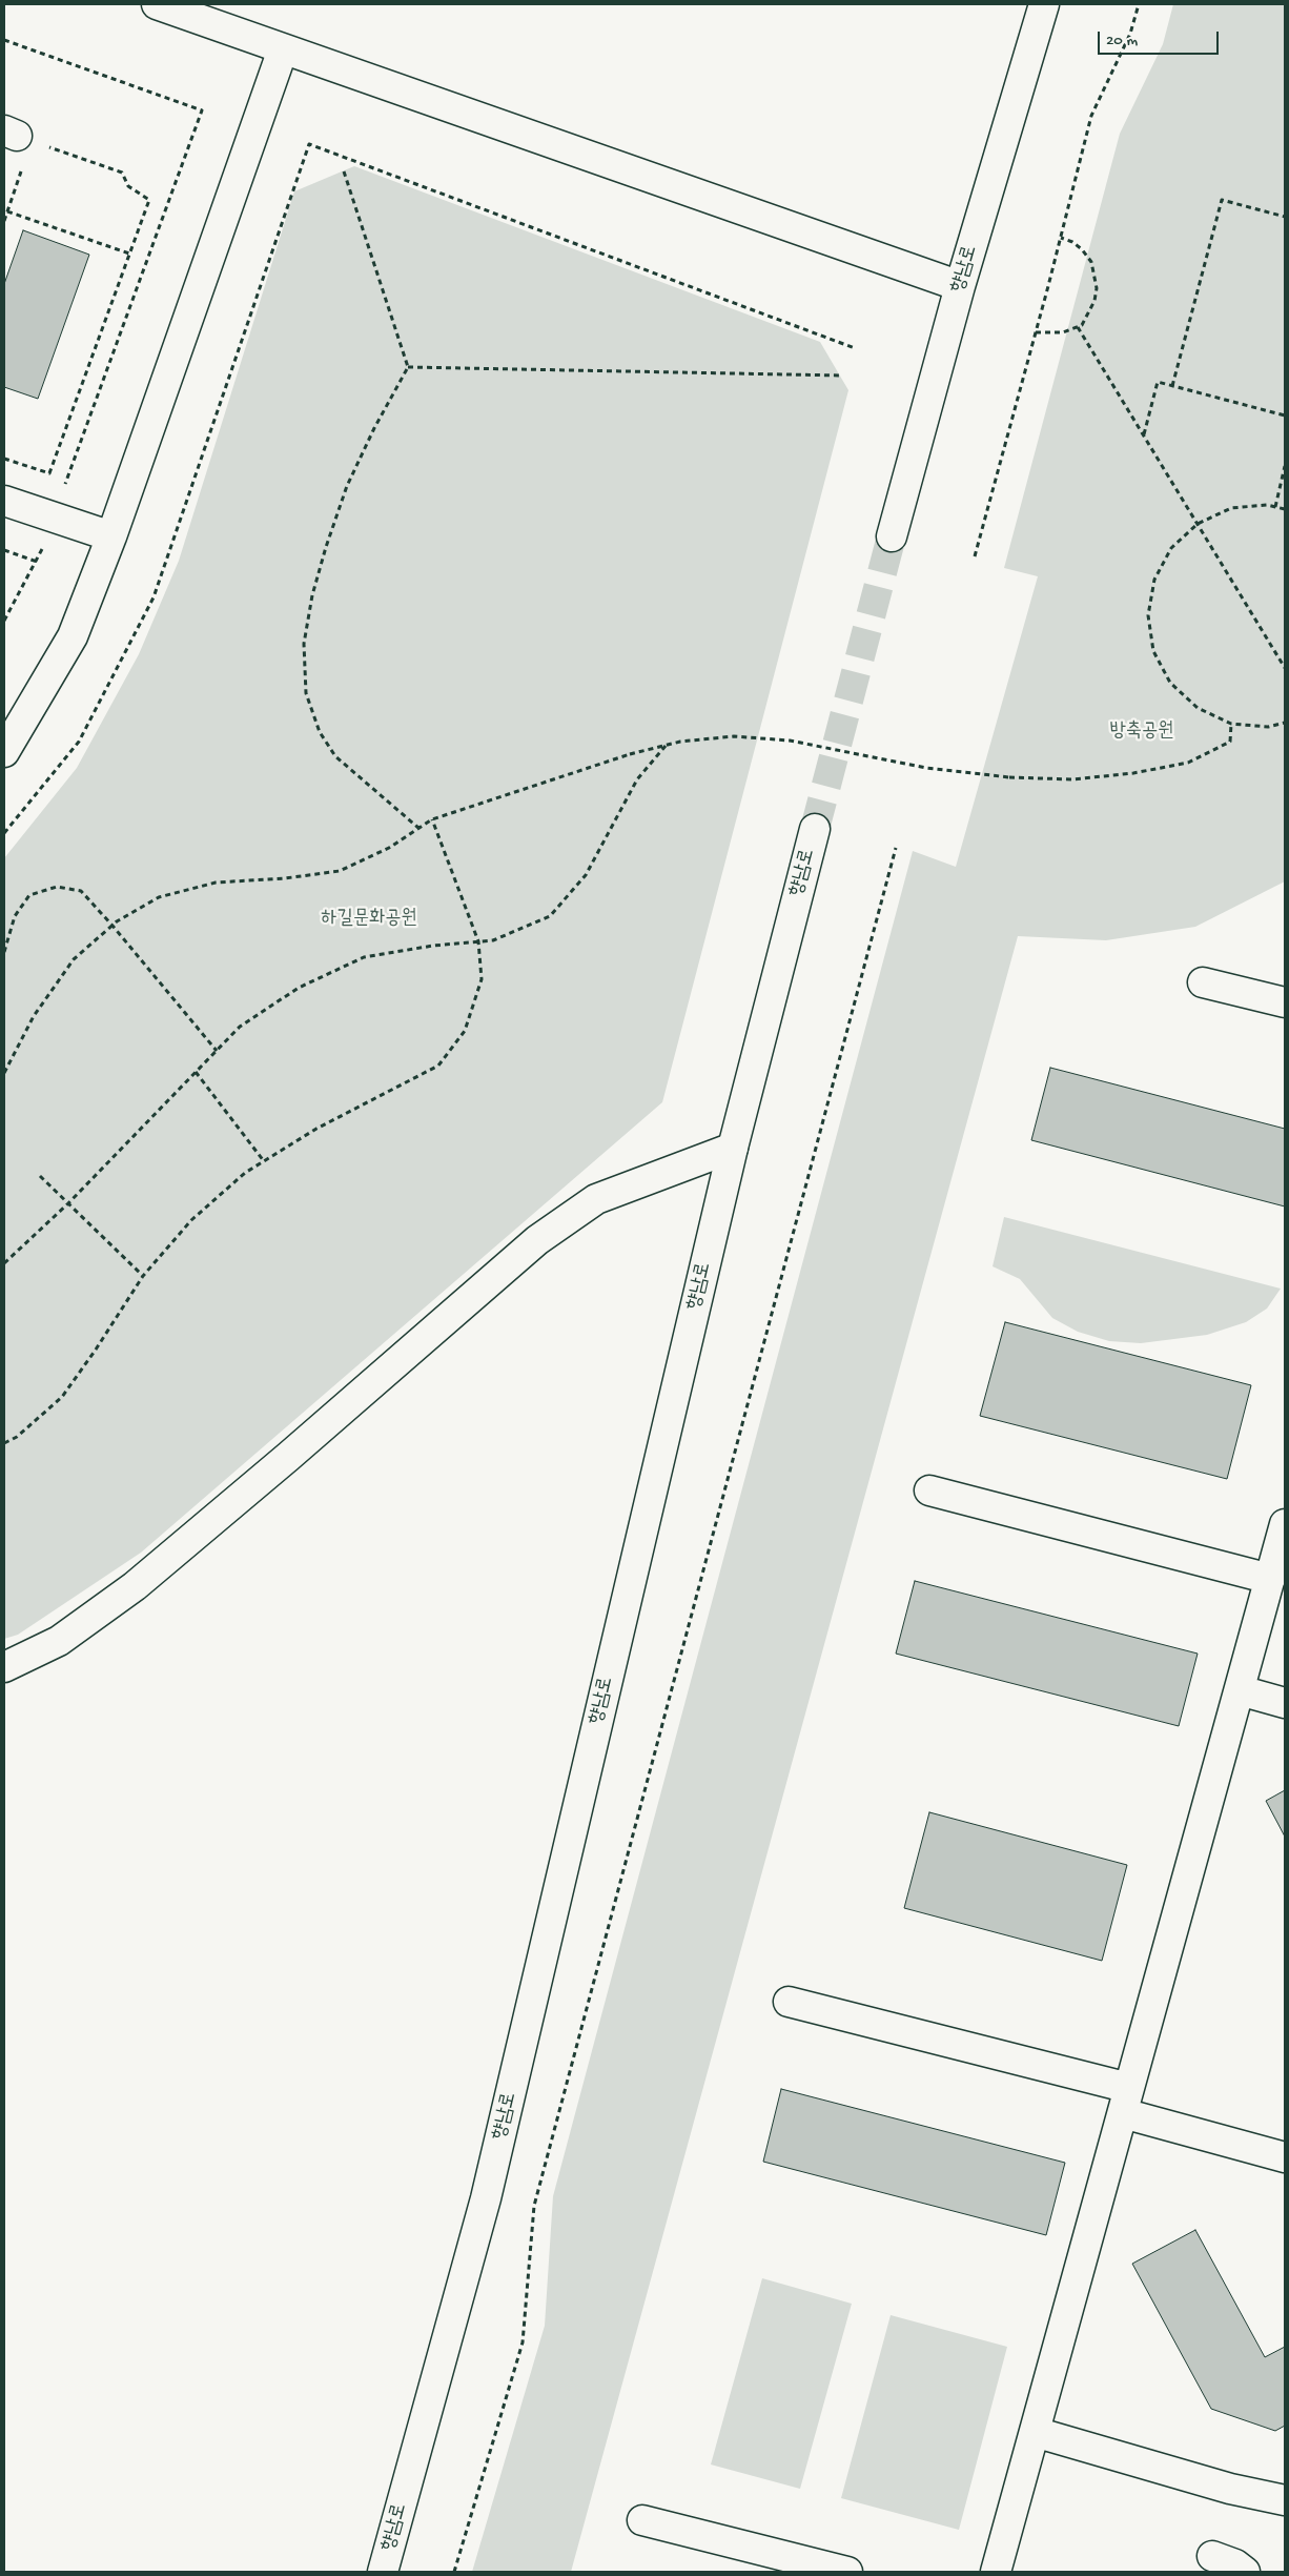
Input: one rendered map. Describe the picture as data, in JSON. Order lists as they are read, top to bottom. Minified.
{"streets":{"street":["향남로"]},"parks":["방축공원","하길문화공원"],"scale_bar":"20 m"}
